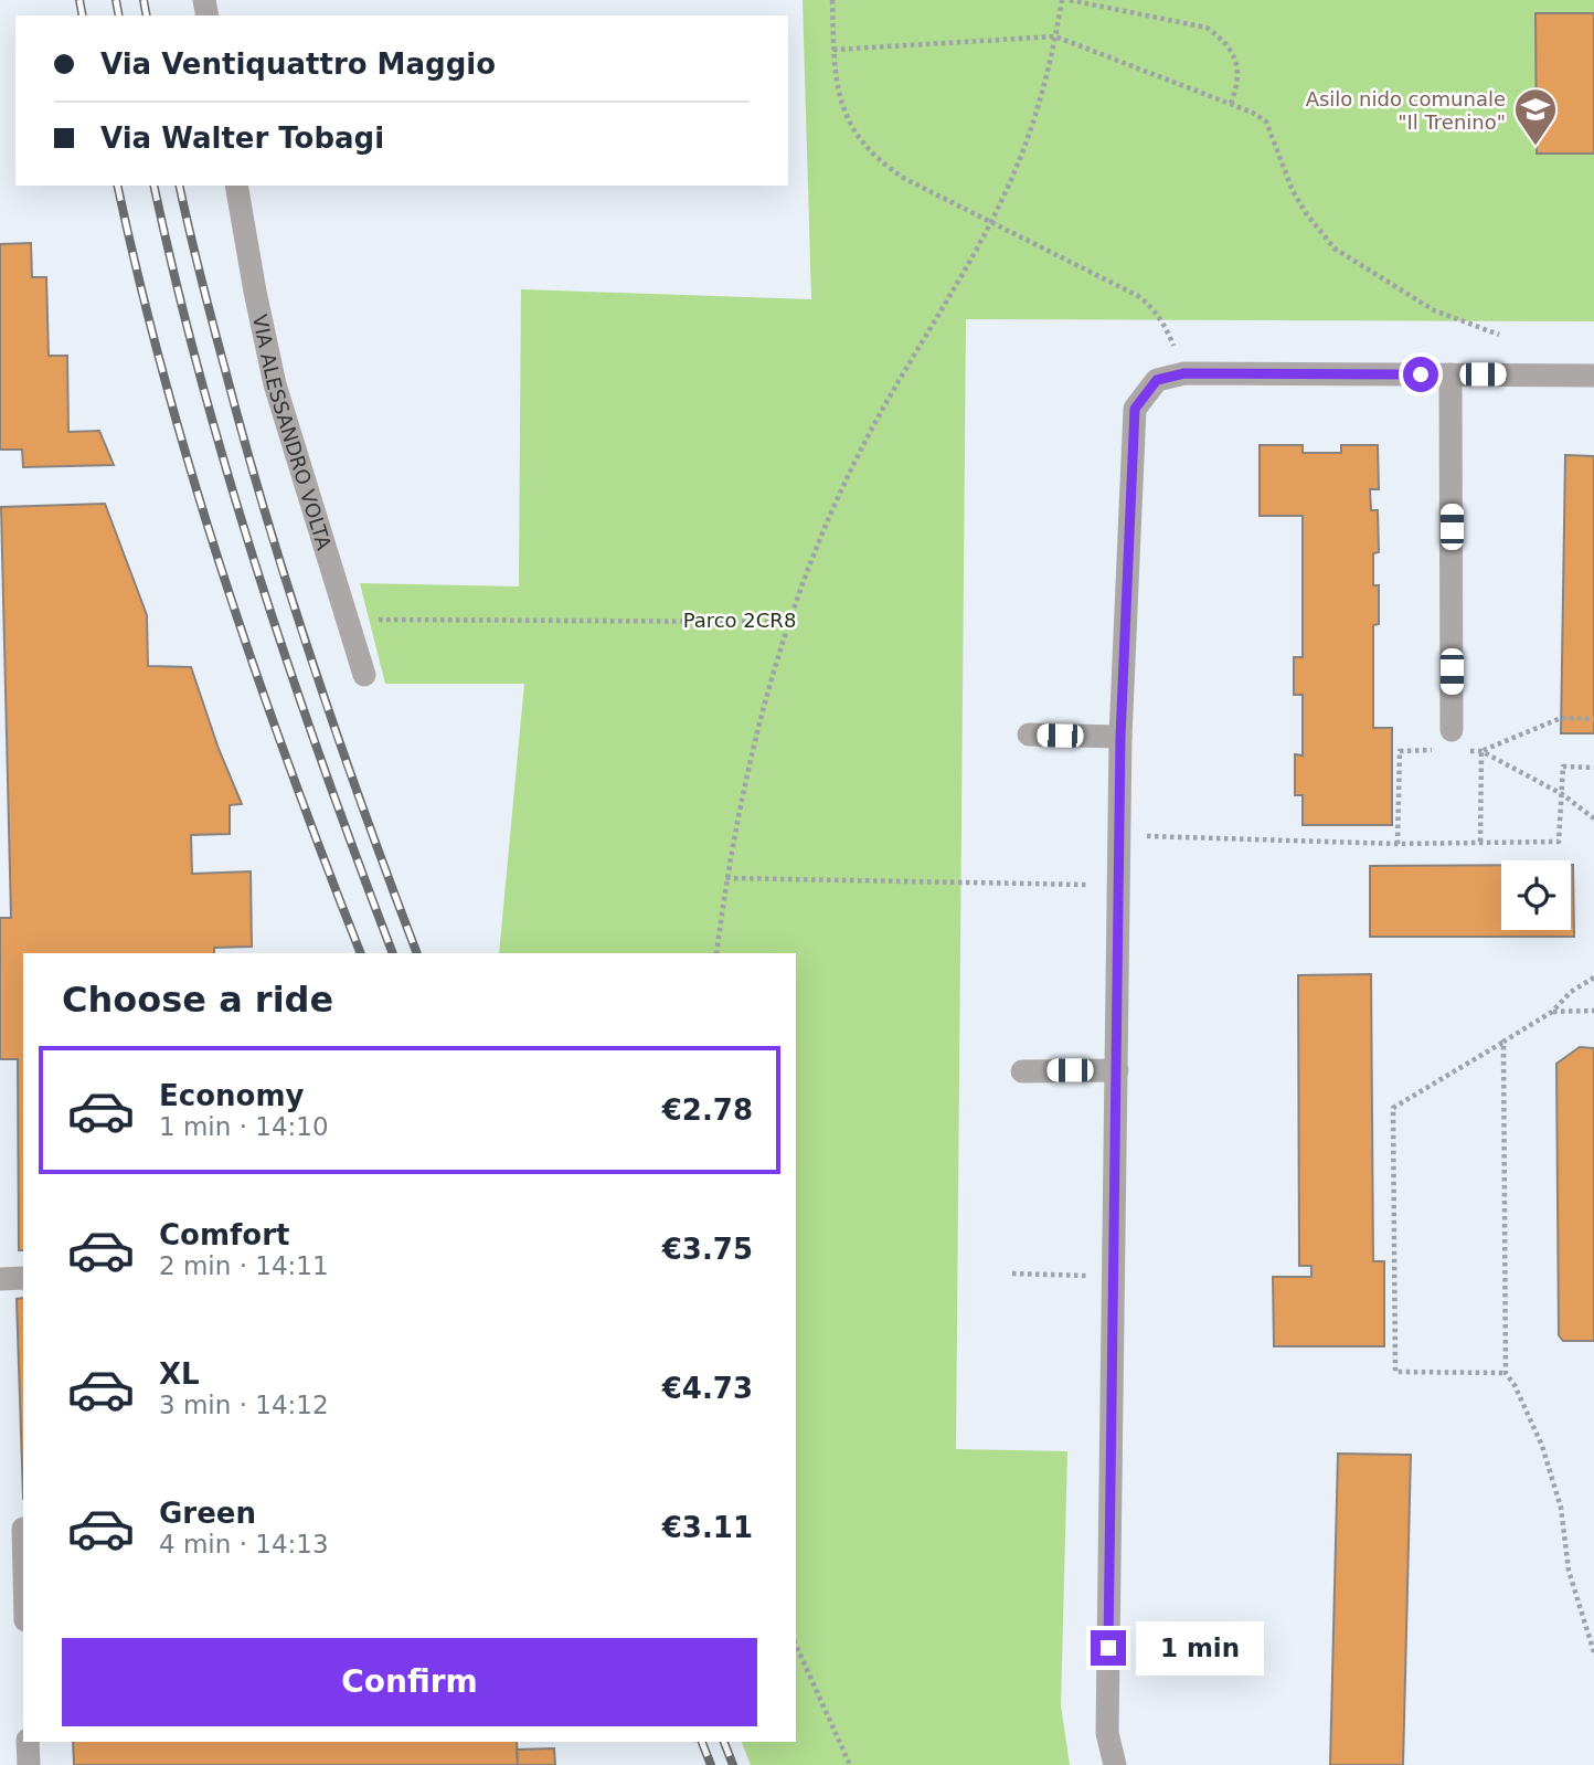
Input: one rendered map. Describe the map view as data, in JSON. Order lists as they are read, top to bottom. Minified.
{"streets":{"street":["VIA ALESSANDRO VOLTA"]},"parks":["Parco 2CR8"],"places":{"school or university":["Asilo nido comunale \"Il Trenino\""]},"page":{"banner":["Via Ventiquattro Maggio","Via Walter Tobagi"],"heading":"Choose a ride","list":[{"name":"Economy","note":"1 min · 14:10","value":"€2.78"},{"name":"Comfort","note":"2 min · 14:11","value":"€3.75"},{"name":"XL","note":"3 min · 14:12","value":"€4.73"},{"name":"Green","note":"4 min · 14:13","value":"€3.11"}],"bubble":"1 min","buttons":"Confirm"}}
